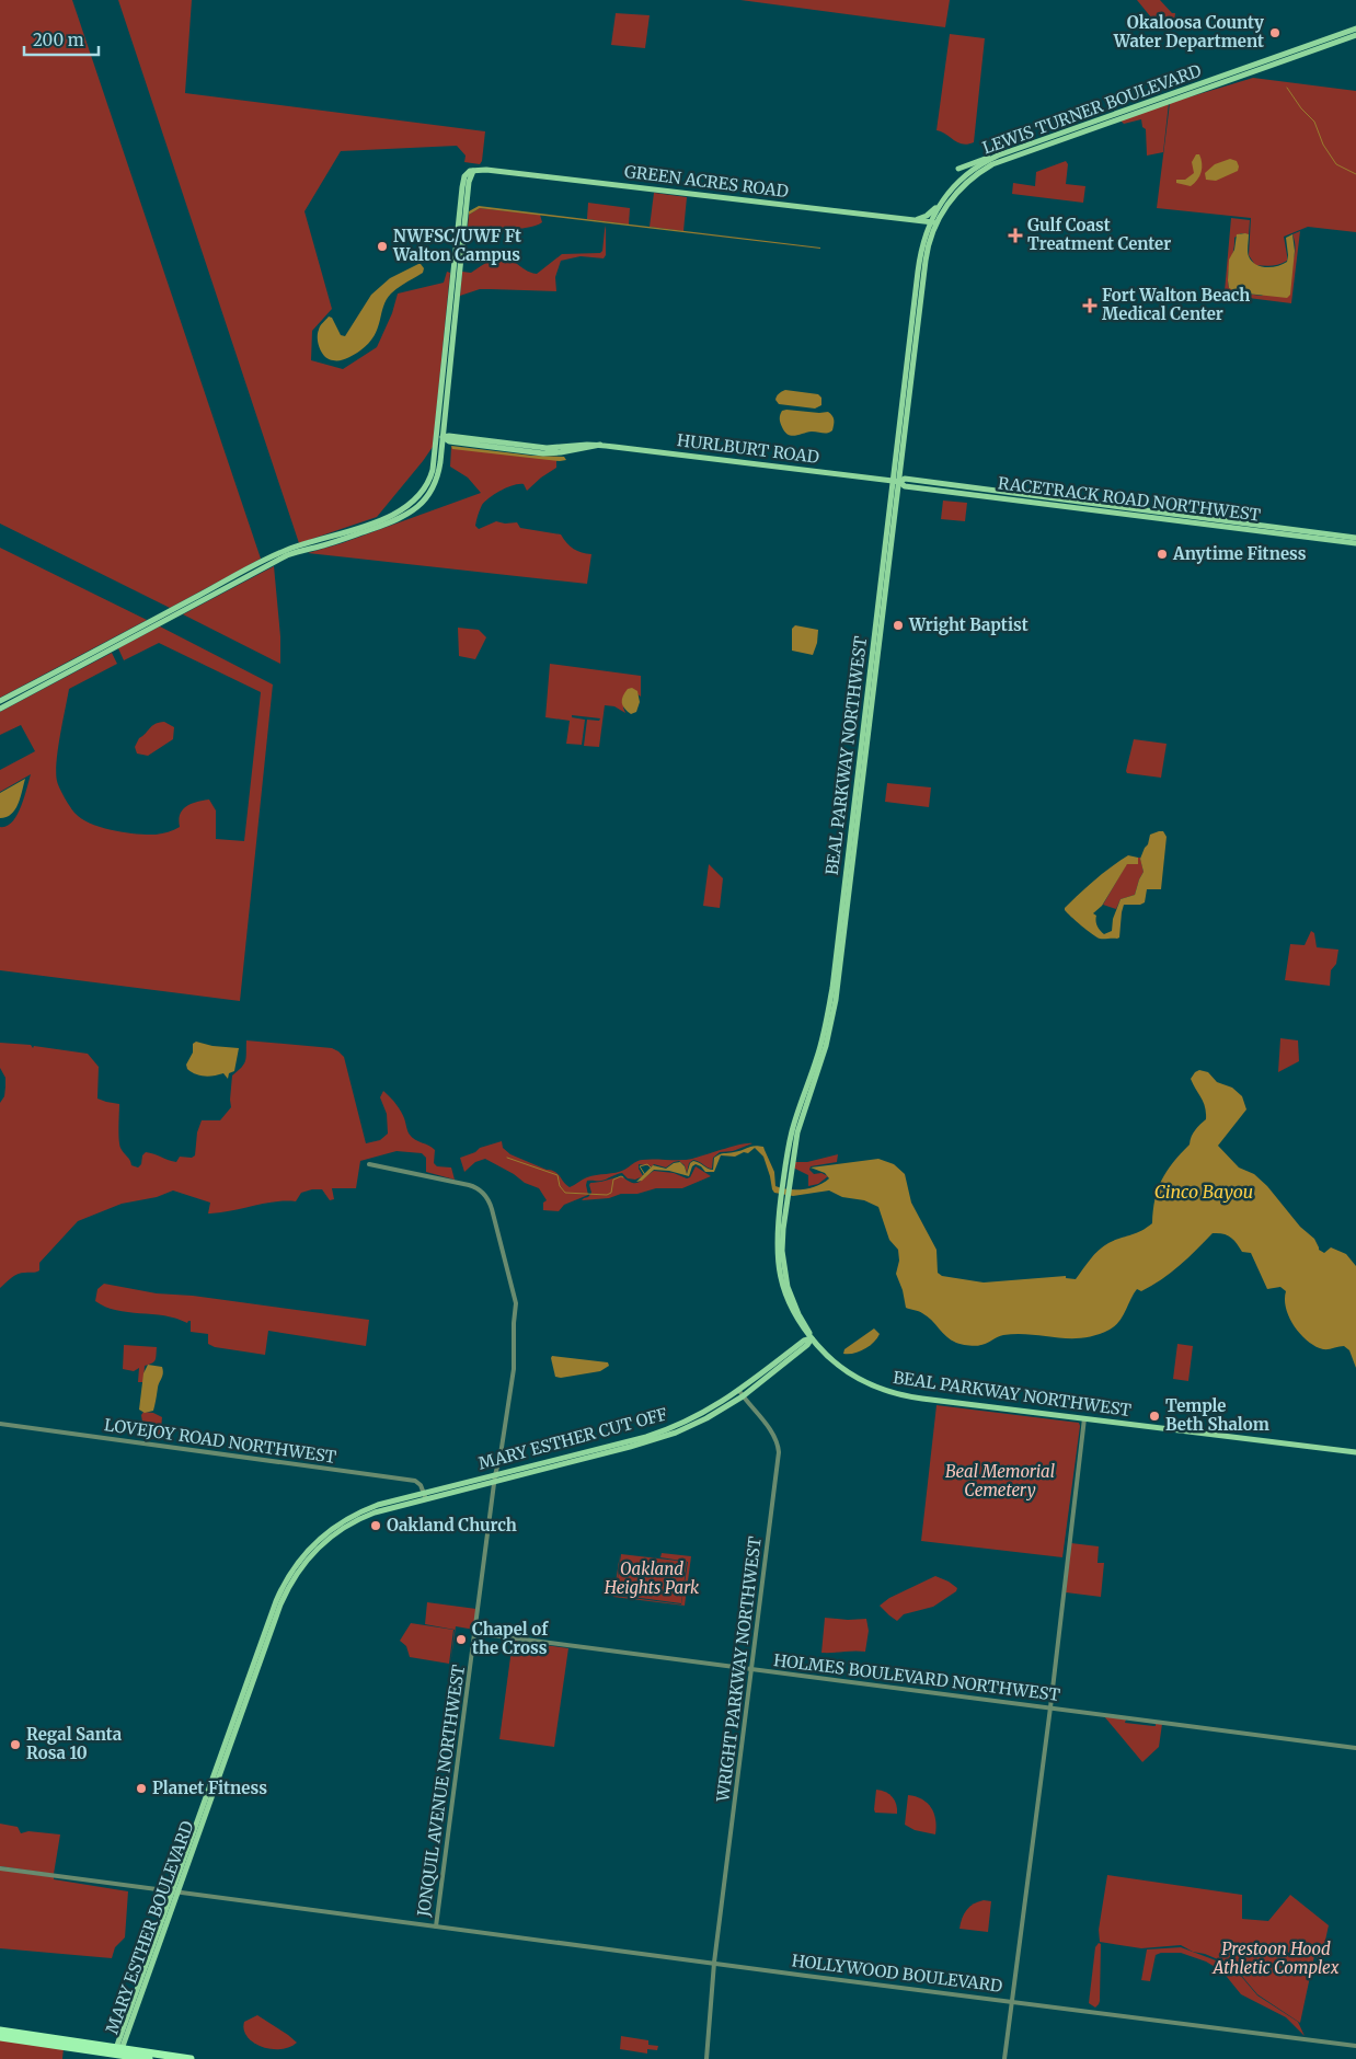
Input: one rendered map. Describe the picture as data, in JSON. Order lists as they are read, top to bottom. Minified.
{"streets":{"main road":["LEWIS TURNER BOULEVARD","GREEN ACRES ROAD","HURLBURT ROAD","RACETRACK ROAD NORTHWEST","BEAL PARKWAY NORTHWEST","MARY ESTHER CUT OFF","MARY ESTHER BOULEVARD"],"street":["LOVEJOY ROAD NORTHWEST","WRIGHT PARKWAY NORTHWEST","HOLMES BOULEVARD NORTHWEST","JONQUIL AVENUE NORTHWEST","HOLLYWOOD BOULEVARD"]},"crossings":[["LEWIS TURNER BOULEVARD","BEAL PARKWAY NORTHWEST"],["GREEN ACRES ROAD","BEAL PARKWAY NORTHWEST"],["HURLBURT ROAD","RACETRACK ROAD NORTHWEST"],["HURLBURT ROAD","BEAL PARKWAY NORTHWEST"],["RACETRACK ROAD NORTHWEST","BEAL PARKWAY NORTHWEST"],["BEAL PARKWAY NORTHWEST","MARY ESTHER CUT OFF"],["MARY ESTHER CUT OFF","LOVEJOY ROAD NORTHWEST"],["MARY ESTHER CUT OFF","WRIGHT PARKWAY NORTHWEST"],["MARY ESTHER CUT OFF","JONQUIL AVENUE NORTHWEST"],["MARY ESTHER CUT OFF","MARY ESTHER BOULEVARD"],["WRIGHT PARKWAY NORTHWEST","HOLMES BOULEVARD NORTHWEST"],["WRIGHT PARKWAY NORTHWEST","HOLLYWOOD BOULEVARD"],["HOLMES BOULEVARD NORTHWEST","JONQUIL AVENUE NORTHWEST"],["JONQUIL AVENUE NORTHWEST","HOLLYWOOD BOULEVARD"],["MARY ESTHER BOULEVARD","HOLLYWOOD BOULEVARD"]],"water":["Cinco Bayou"],"parks":["Beal Memorial Cemetery","Oakland Heights Park","Prestoon Hood Athletic Complex"],"places":{"other":["Okaloosa County Water Department","NWFSC/UWF Ft Walton Campus","Anytime Fitness","Wright Baptist","Temple Beth Shalom","Oakland Church","Chapel of the Cross","Regal Santa Rosa 10","Planet Fitness"],"health":["Gulf Coast Treatment Center","Fort Walton Beach Medical Center"]},"scale_bar":"200 m"}
